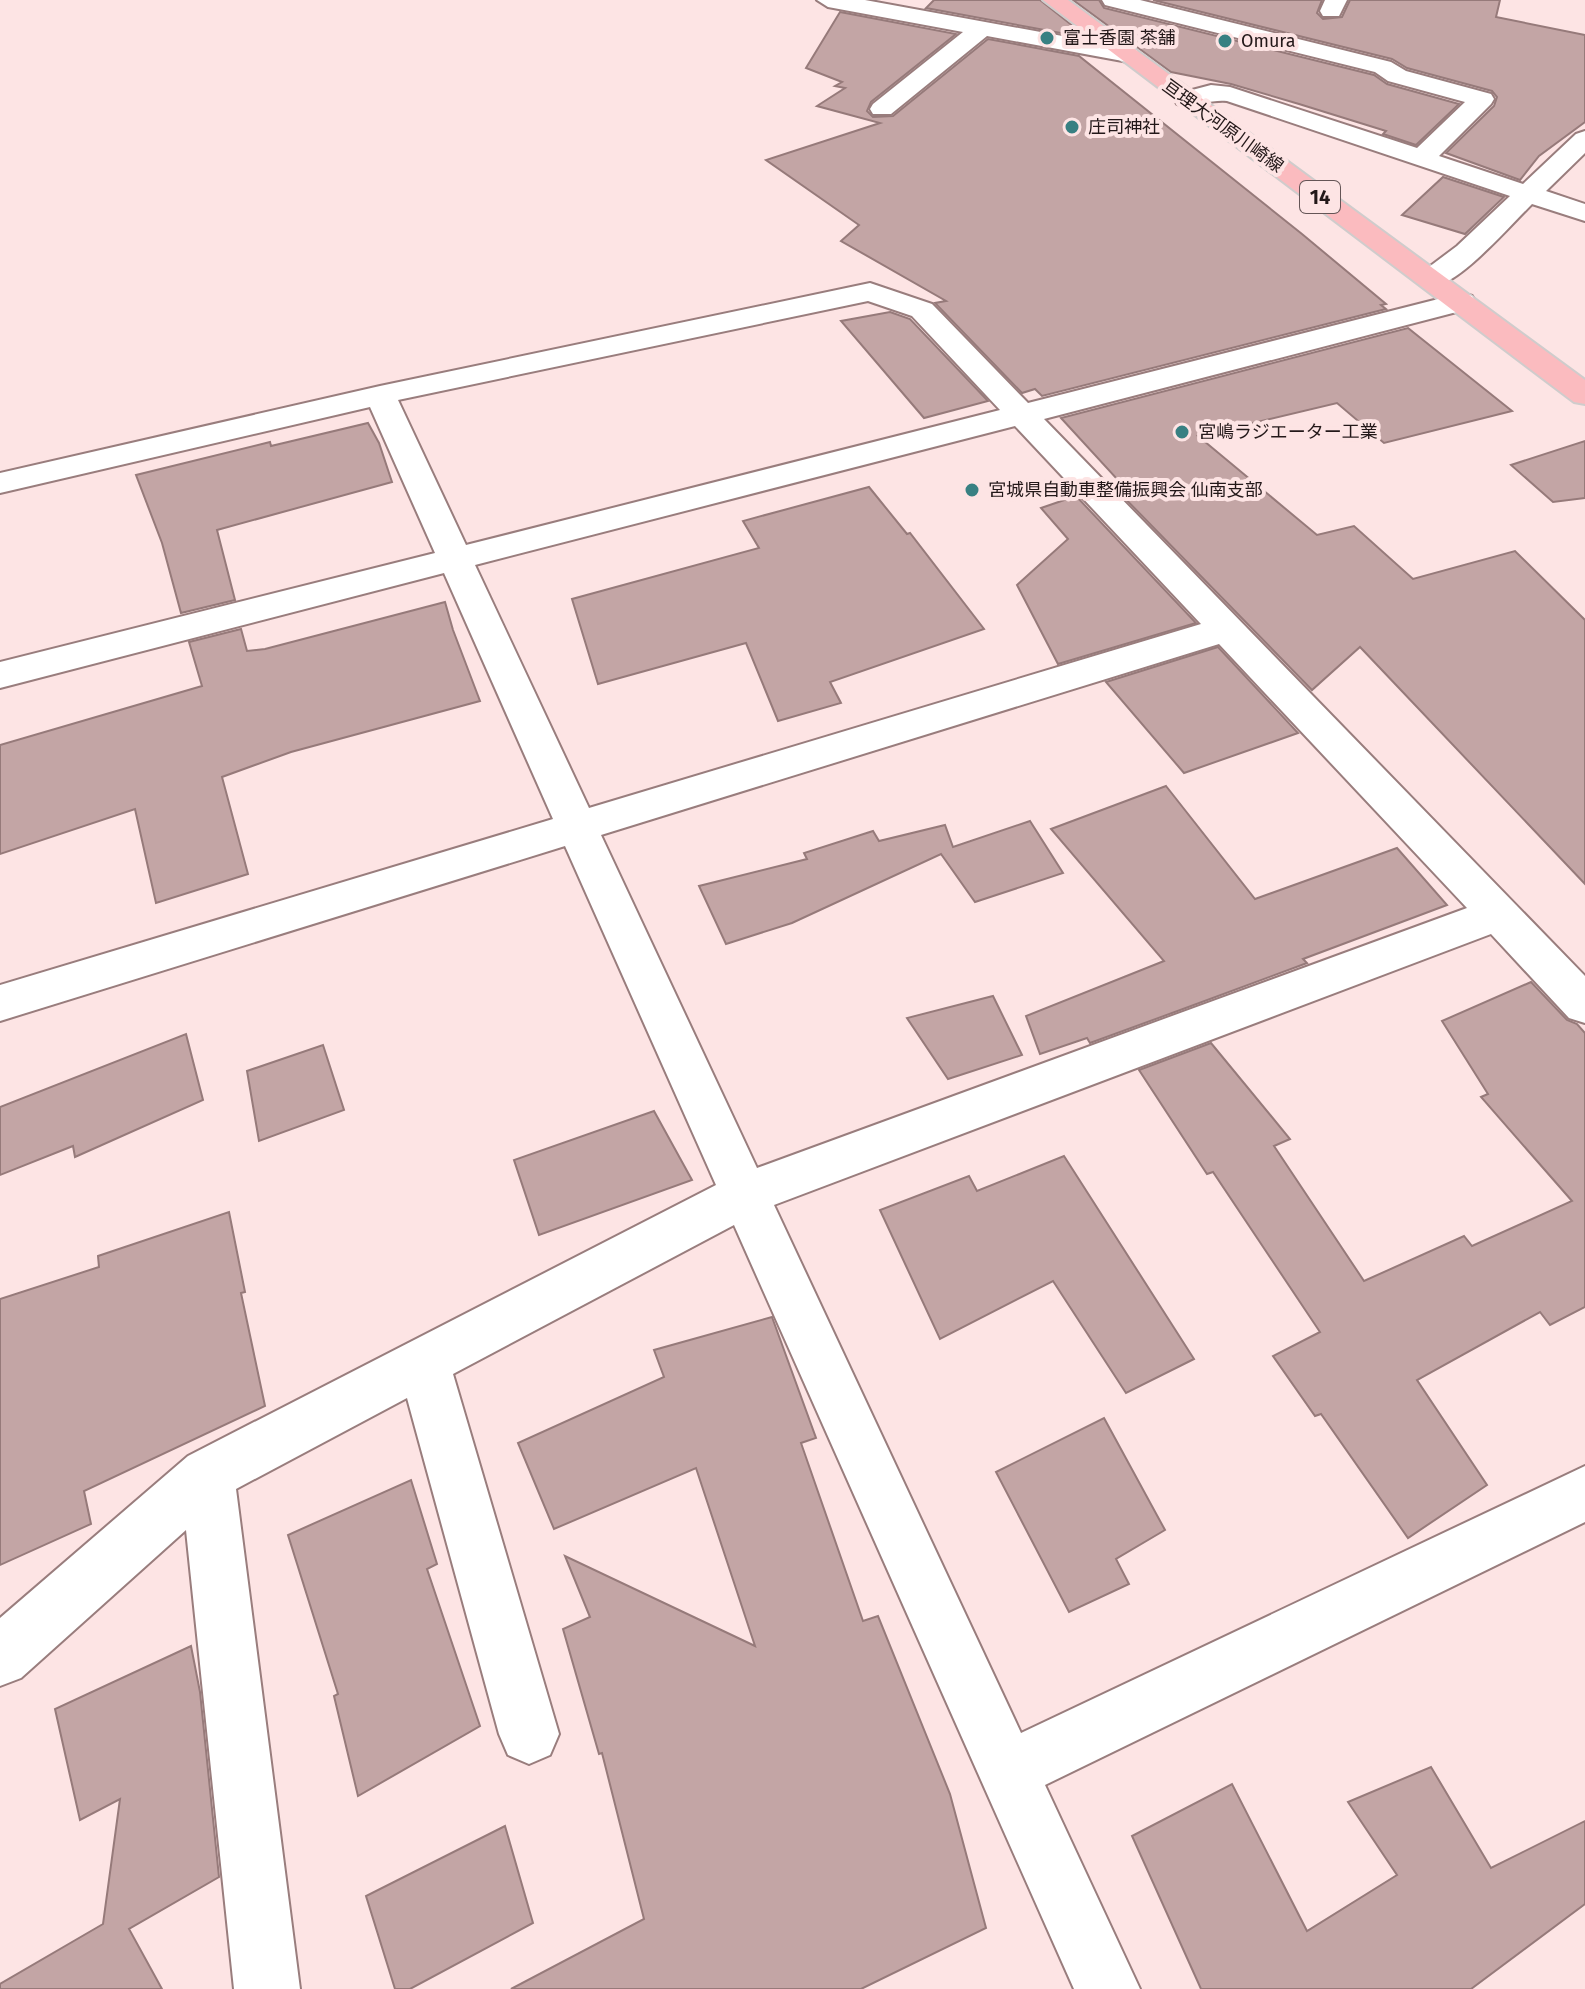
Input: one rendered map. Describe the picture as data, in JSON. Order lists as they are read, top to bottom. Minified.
{"streets":{"main road":["亘理大河原川崎線","14"]},"places":["富士香園 茶舗","Omura","庄司神社","宮嶋ラジエーター工業","宮城県自動車整備振興会 仙南支部"]}
